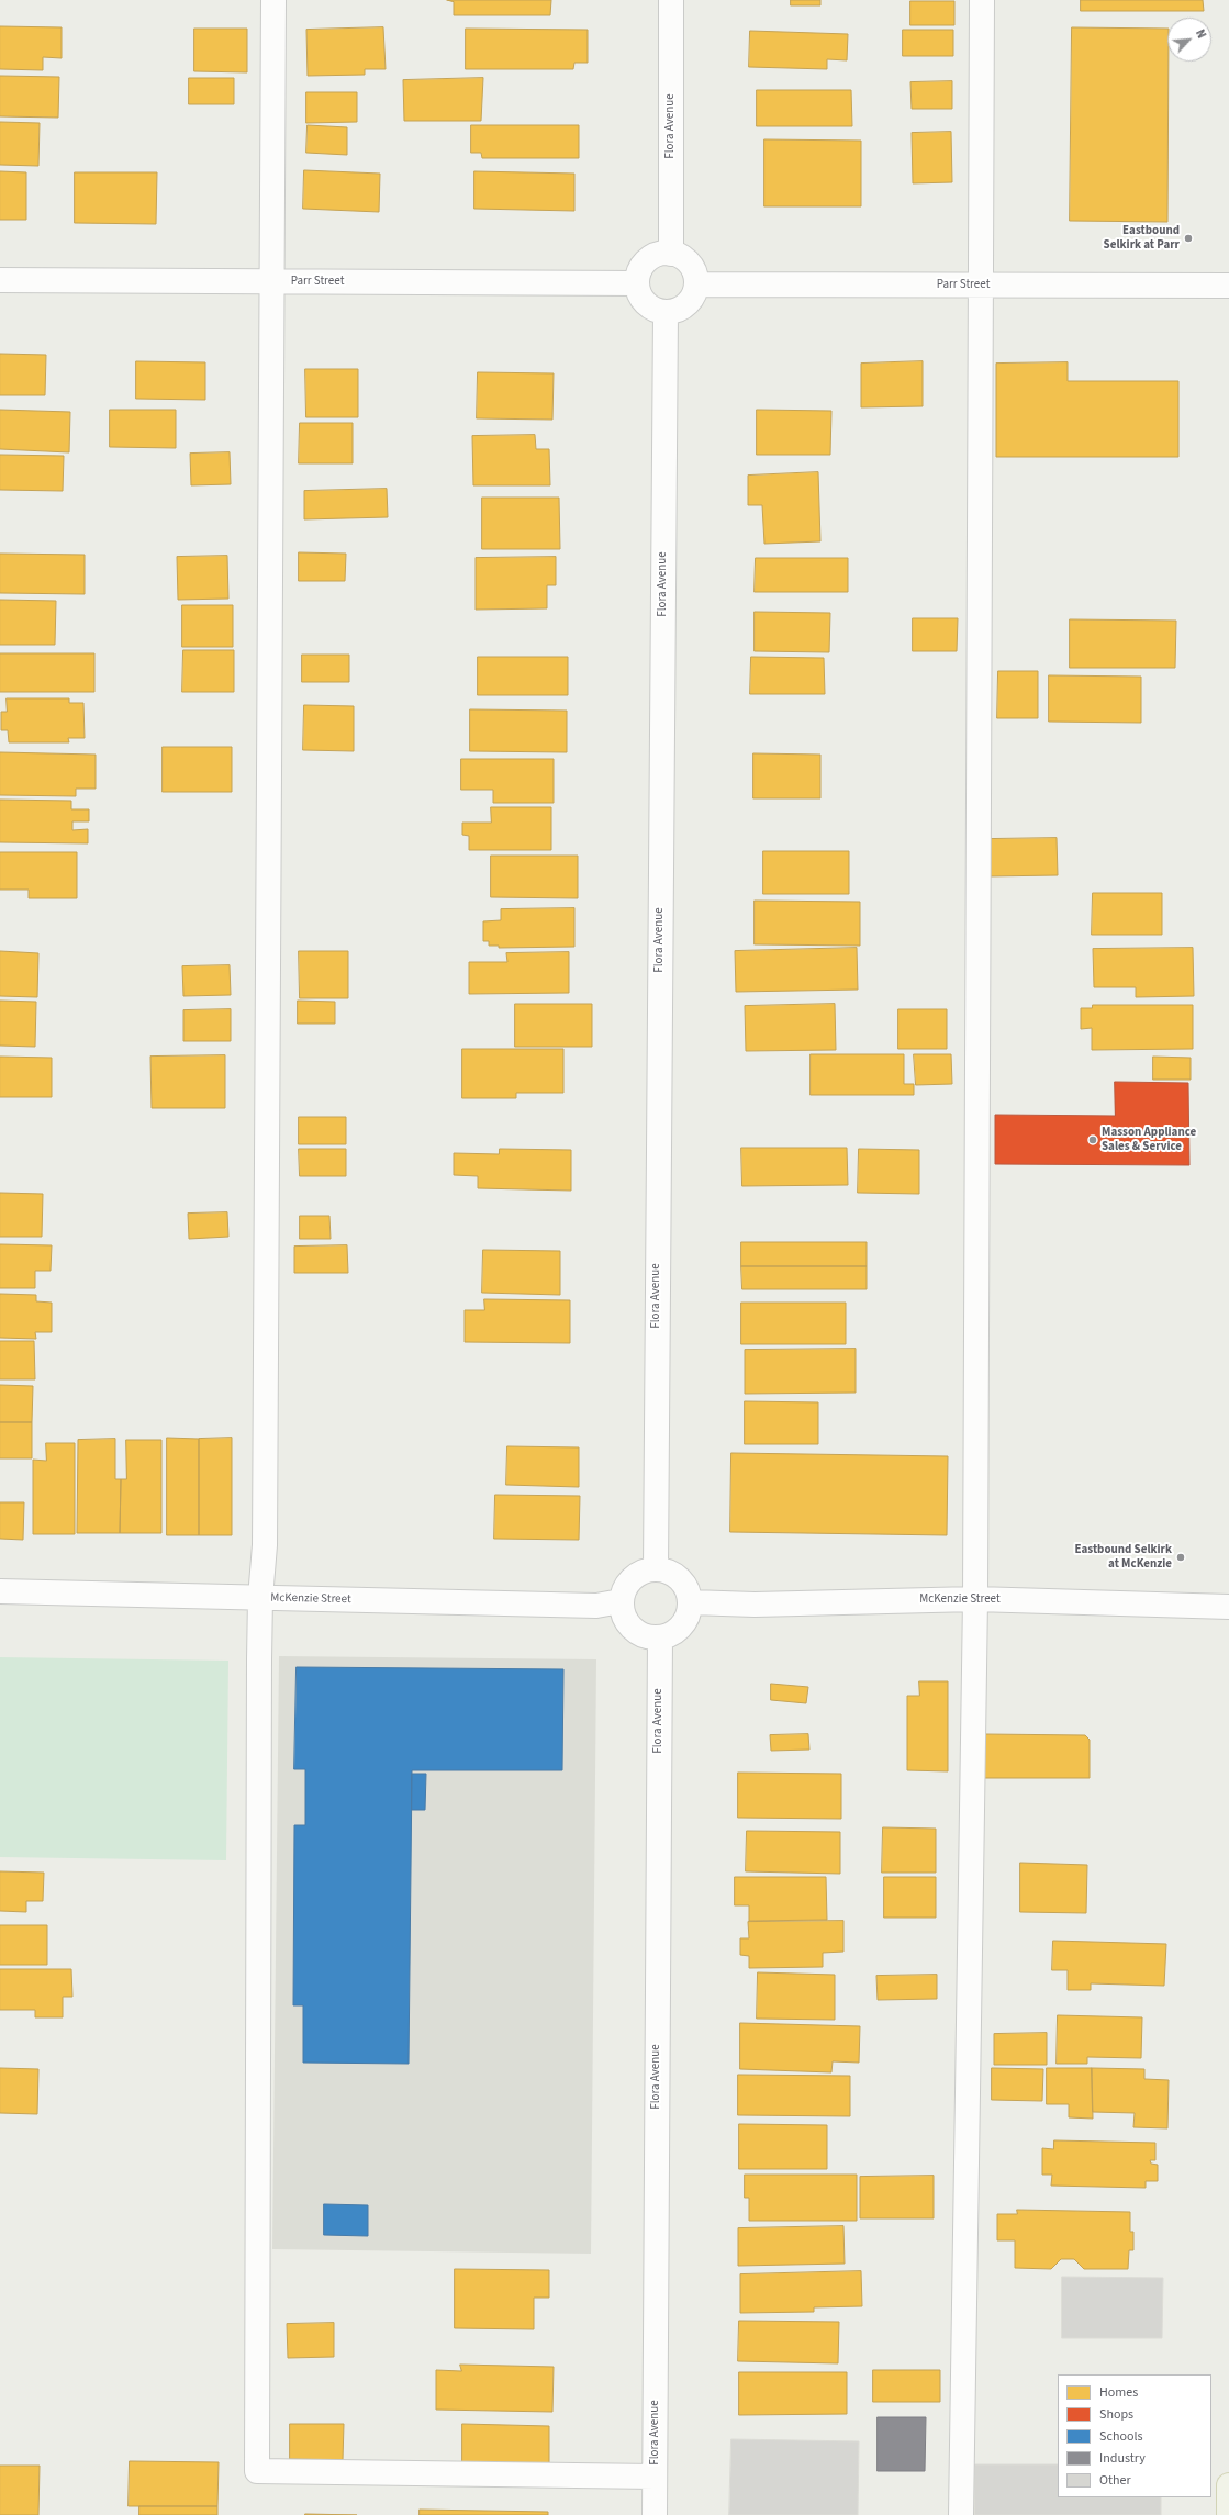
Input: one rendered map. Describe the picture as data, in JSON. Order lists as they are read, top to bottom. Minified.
{"streets":{"street":["Flora Avenue","Parr Street","McKenzie Street"]},"crossings":[["Flora Avenue","Parr Street"],["Flora Avenue","McKenzie Street"]],"places":["Eastbound Selkirk at Parr","Masson Appliance Sales & Service","Eastbound Selkirk at McKenzie"],"legend":["Homes","Shops","Schools","Industry","Other"],"north":"top right"}
